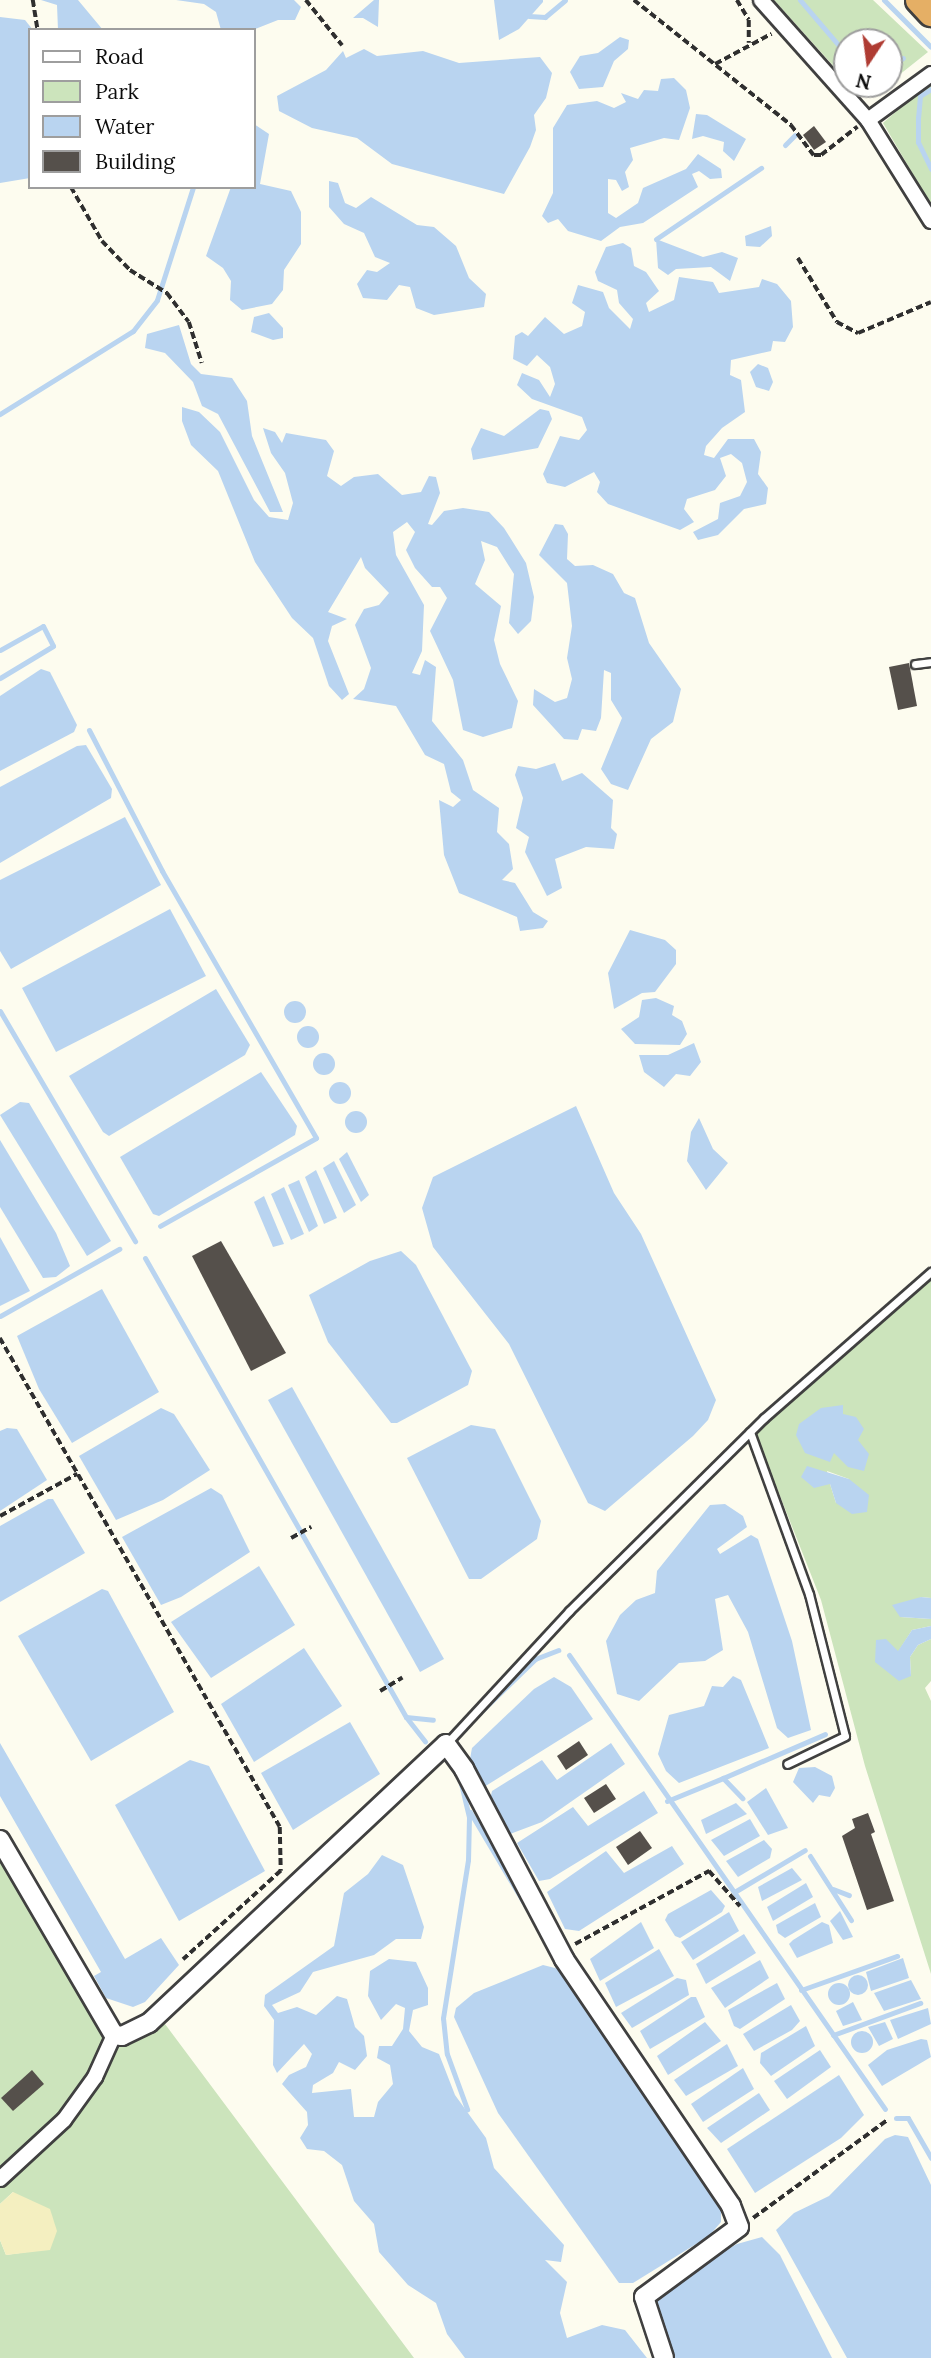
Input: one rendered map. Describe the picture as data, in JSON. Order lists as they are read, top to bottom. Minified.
{"legend":["Road","Park","Water","Building"],"north":"bottom"}
